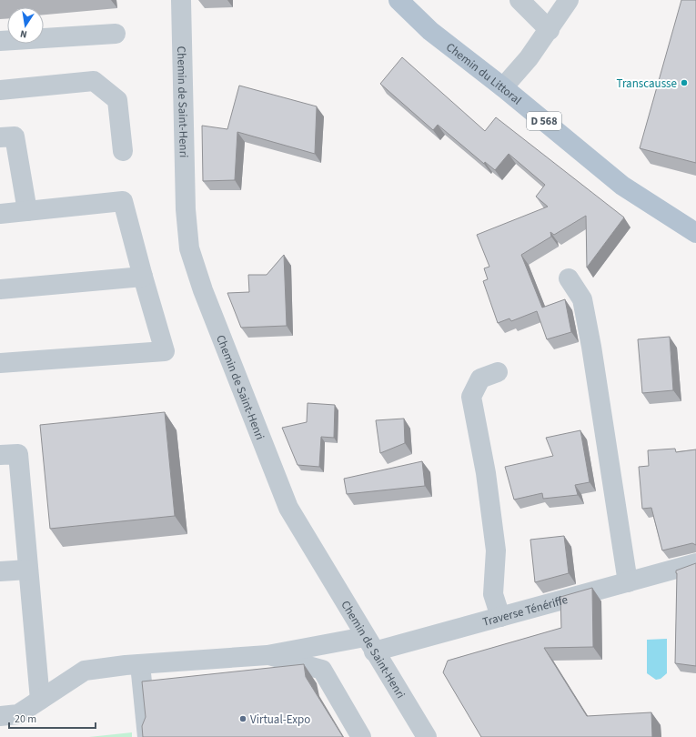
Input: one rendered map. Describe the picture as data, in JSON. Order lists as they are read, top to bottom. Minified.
{"streets":{"main road":["Chemin du Littoral","D 568"],"street":["Chemin de Saint-Henri","Traverse Ténériffe"]},"crossings":[["Chemin de Saint-Henri","Traverse Ténériffe"]],"places":["Transcausse","Virtual-Expo"],"scale_bar":"20 m","north":"bottom"}
